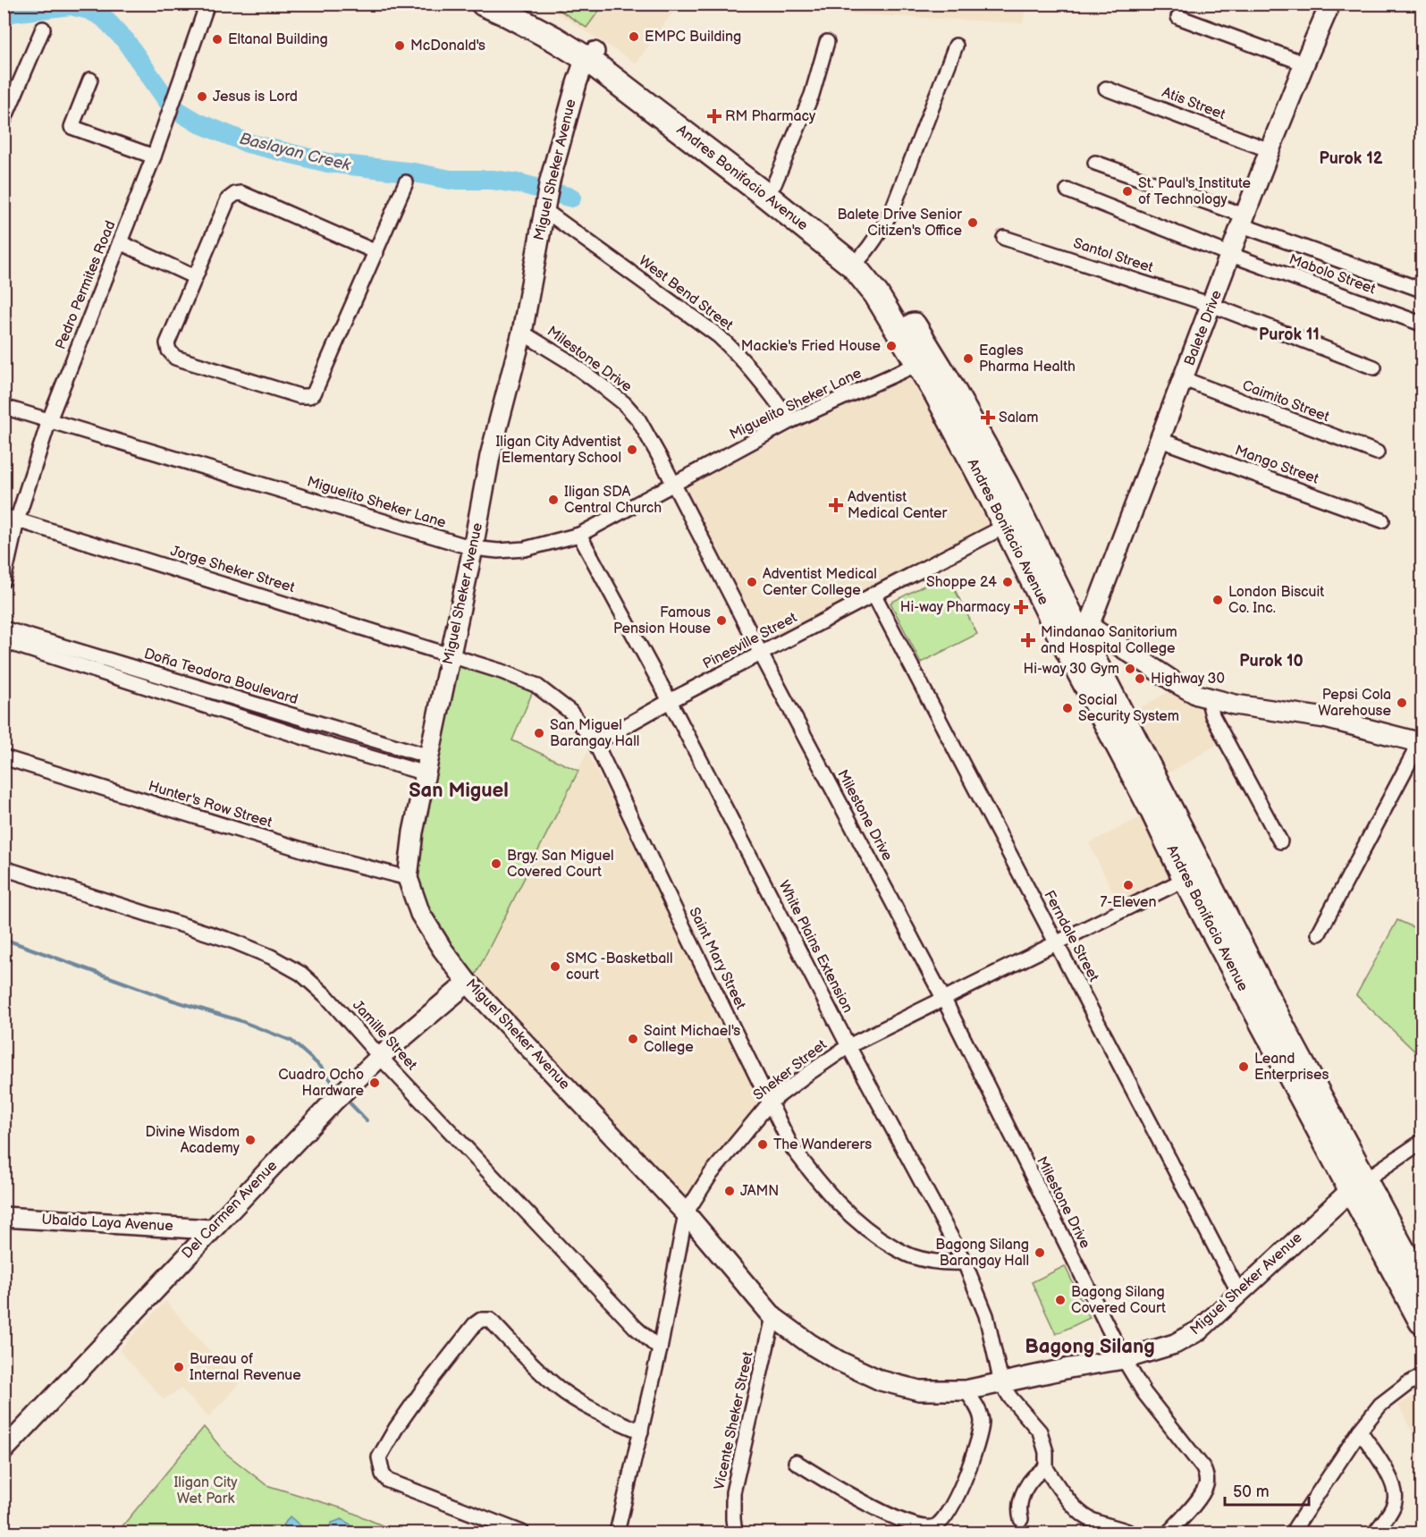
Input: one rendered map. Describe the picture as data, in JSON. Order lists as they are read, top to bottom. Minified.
{"streets":{"highway":["Andres Bonifacio Avenue"],"street":["Atis Street","Miguel Sheker Avenue","Santol Street","Mabolo Street","Pedro Permites Road","West Bend Street","Balete Drive","Milestone Drive","Caimito Street","Miguelito Sheker Lane","Mango Street","Jorge Sheker Street","Pinesville Street","Doña Teodora Boulevard","Hunter's Row Street","Ferndale Street","White Plains Extension","Saint Mary Street","Jamille Street","Sheker Street","Del Carmen Avenue","Ubaldo Laya Avenue","Vicente Sheker Street"]},"crossings":[["Atis Street","Balete Drive"],["Miguel Sheker Avenue","Andres Bonifacio Avenue"],["Miguel Sheker Avenue","West Bend Street"],["Miguel Sheker Avenue","Milestone Drive"],["Miguel Sheker Avenue","Miguelito Sheker Lane"],["Miguel Sheker Avenue","Jorge Sheker Street"],["Miguel Sheker Avenue","Doña Teodora Boulevard"],["Miguel Sheker Avenue","Hunter's Row Street"],["Miguel Sheker Avenue","Ferndale Street"],["Miguel Sheker Avenue","White Plains Extension"],["Miguel Sheker Avenue","Saint Mary Street"],["Miguel Sheker Avenue","Sheker Street"],["Miguel Sheker Avenue","Del Carmen Avenue"],["Miguel Sheker Avenue","Vicente Sheker Street"],["Andres Bonifacio Avenue","Balete Drive"],["Andres Bonifacio Avenue","Miguelito Sheker Lane"],["Andres Bonifacio Avenue","Pinesville Street"],["Andres Bonifacio Avenue","Sheker Street"],["Santol Street","Balete Drive"],["Mabolo Street","Balete Drive"],["Pedro Permites Road","Miguelito Sheker Lane"],["Pedro Permites Road","Jorge Sheker Street"],["West Bend Street","Miguelito Sheker Lane"],["Balete Drive","Caimito Street"],["Balete Drive","Mango Street"],["Milestone Drive","Miguelito Sheker Lane"],["Milestone Drive","Pinesville Street"],["Milestone Drive","Sheker Street"],["Miguelito Sheker Lane","White Plains Extension"],["Jorge Sheker Street","Saint Mary Street"],["Pinesville Street","Ferndale Street"],["Pinesville Street","White Plains Extension"],["Pinesville Street","Saint Mary Street"],["Ferndale Street","Sheker Street"],["White Plains Extension","Saint Mary Street"],["White Plains Extension","Sheker Street"],["Saint Mary Street","Sheker Street"],["Jamille Street","Sheker Street"],["Jamille Street","Del Carmen Avenue"],["Del Carmen Avenue","Ubaldo Laya Avenue"]],"districts":["Purok 12","Purok 11","Purok 10","San Miguel","Bagong Silang"],"water":["Baslayan Creek"],"parks":["Iligan City Wet Park"],"places":{"other":["EMPC Building","Eltanal Building","McDonald's","Jesus is Lord","St. Paul's Institute of Technology","Balete Drive Senior Citizen's Office","Mackie's Fried House","Eagles Pharma Health","Iligan City Adventist Elementary School","Iligan SDA Central Church","Adventist Medical Center College","Shoppe 24","London Biscuit Co. Inc.","Famous Pension House","Hi-way 30 Gym","Highway 30","Pepsi Cola Warehouse","Social Security System","San Miguel Barangay Hall","Brgy. San Miguel Covered Court","7-Eleven","SMC -Basketball court","Saint Michael's College","Leand Enterprises","Cuadro Ocho Hardware","Divine Wisdom Academy","The Wanderers","JAMN","Bagong Silang Barangay Hall","Bagong Silang Covered Court","Bureau of Internal Revenue"],"health":["RM Pharmacy","Salam","Adventist Medical Center","Hi-way Pharmacy","Mindanao Sanitorium and Hospital College"]},"scale_bar":"50 m"}
